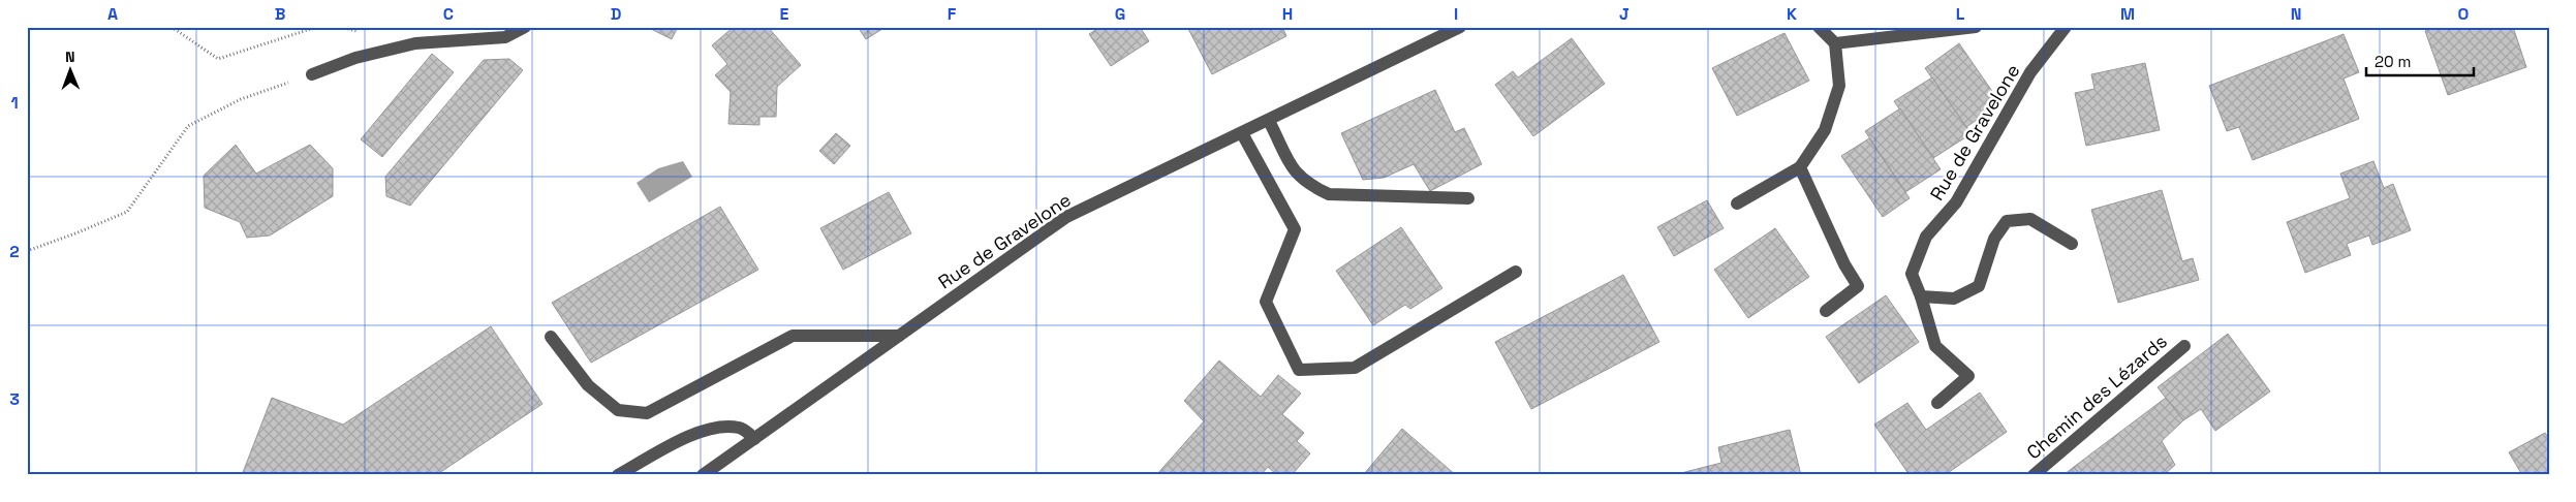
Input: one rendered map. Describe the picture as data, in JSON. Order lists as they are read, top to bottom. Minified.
{"streets":{"street":["Rue de Gravelone","Chemin des Lézards"]},"scale_bar":"20 m","north":"top","grid":{"columns":["A","B","C","D","E","F","G","H","I","J","K","L","M","N","O"],"rows":["1","2","3"]}}
